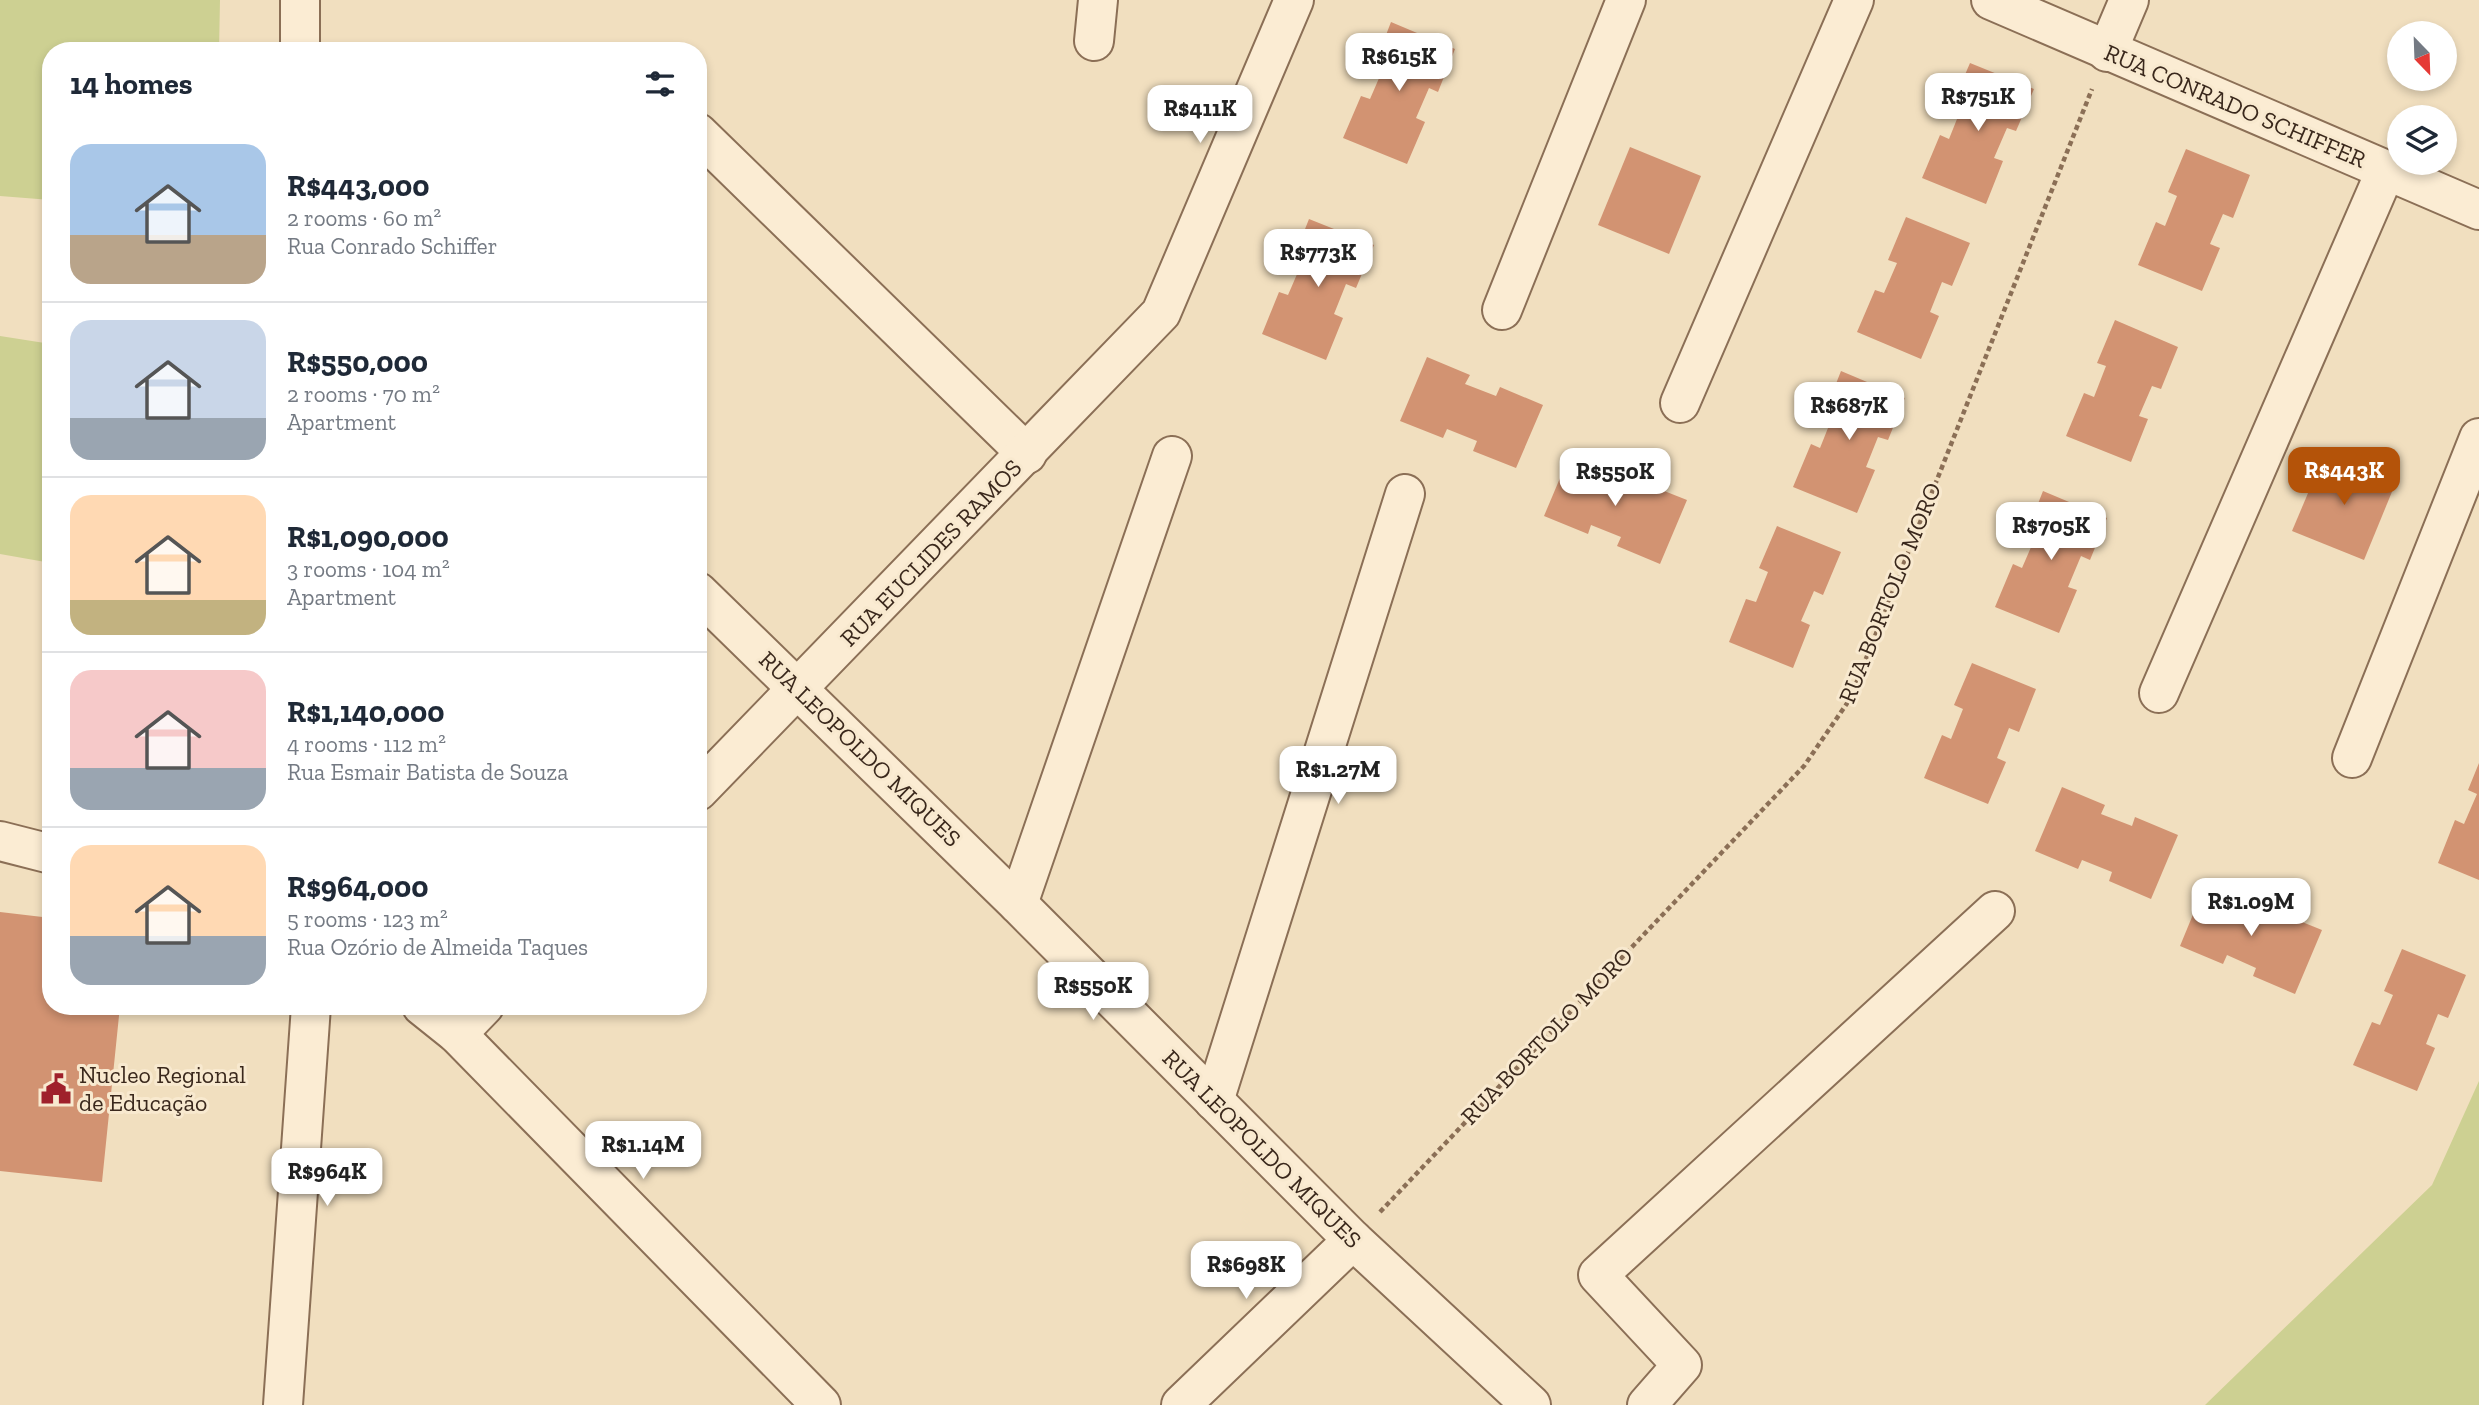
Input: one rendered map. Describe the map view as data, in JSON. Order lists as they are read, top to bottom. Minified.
{"streets":{"street":["RUA CONRADO SCHIFFER","RUA EUCLIDES RAMOS","RUA LEOPOLDO MIQUES"],"path":["RUA BORTOLO MORO"]},"crossings":[["RUA CONRADO SCHIFFER","RUA BORTOLO MORO"],["RUA EUCLIDES RAMOS","RUA LEOPOLDO MIQUES"],["RUA BORTOLO MORO","RUA LEOPOLDO MIQUES"]],"places":{"public building":["Nucleo Regional de Educação"]},"north":"bottom right","page":{"price":["R$615K","R$751K","R$411K","R$773K","R$687K","R$443K","R$550K","R$705K","R$1.27M","R$1.09M","R$550K","R$1.14M","R$964K","R$698K"],"heading":"14 homes","list":[{"name":"R$443,000","note":"2 rooms · 60 m² · Rua Conrado Schiffer"},{"name":"R$550,000","note":"2 rooms · 70 m² · Apartment"},{"name":"R$1,090,000","note":"3 rooms · 104 m² · Apartment"},{"name":"R$1,140,000","note":"4 rooms · 112 m² · Rua Esmair Batista de Souza"},{"name":"R$964,000","note":"5 rooms · 123 m² · Rua Ozório de Almeida Taques"}]}}
